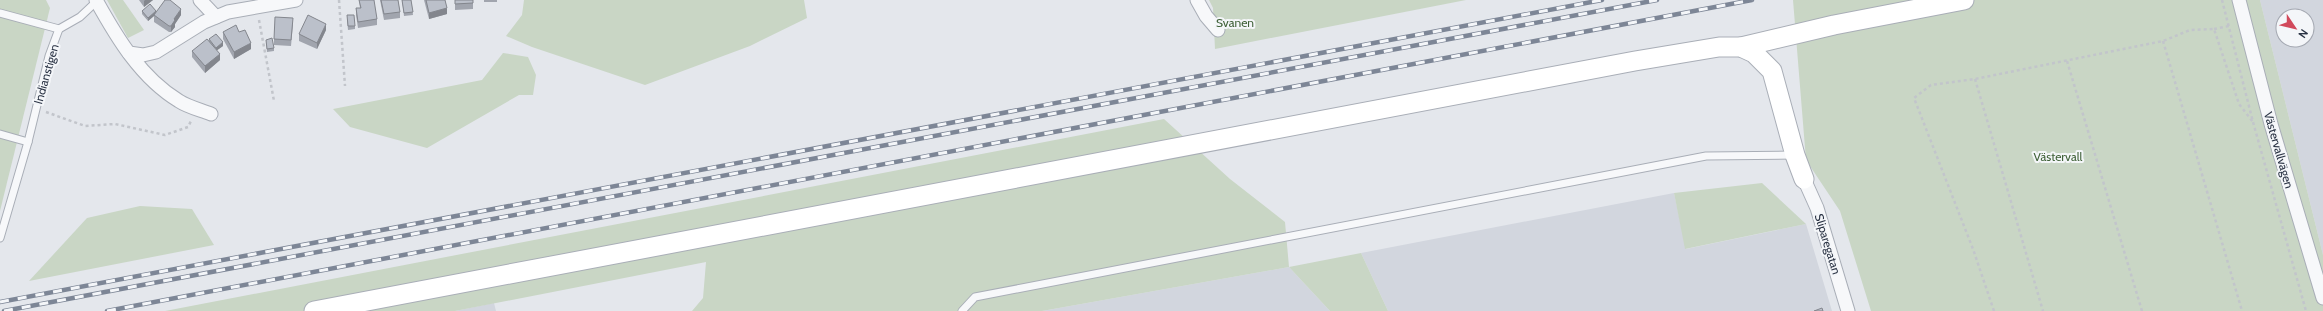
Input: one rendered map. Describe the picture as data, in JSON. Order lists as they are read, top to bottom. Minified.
{"streets":{"street":["Västervallvägen","Sliparegatan"],"lane":["Indianstigen"]},"parks":["Svanen","Västervall"],"north":"bottom right"}
